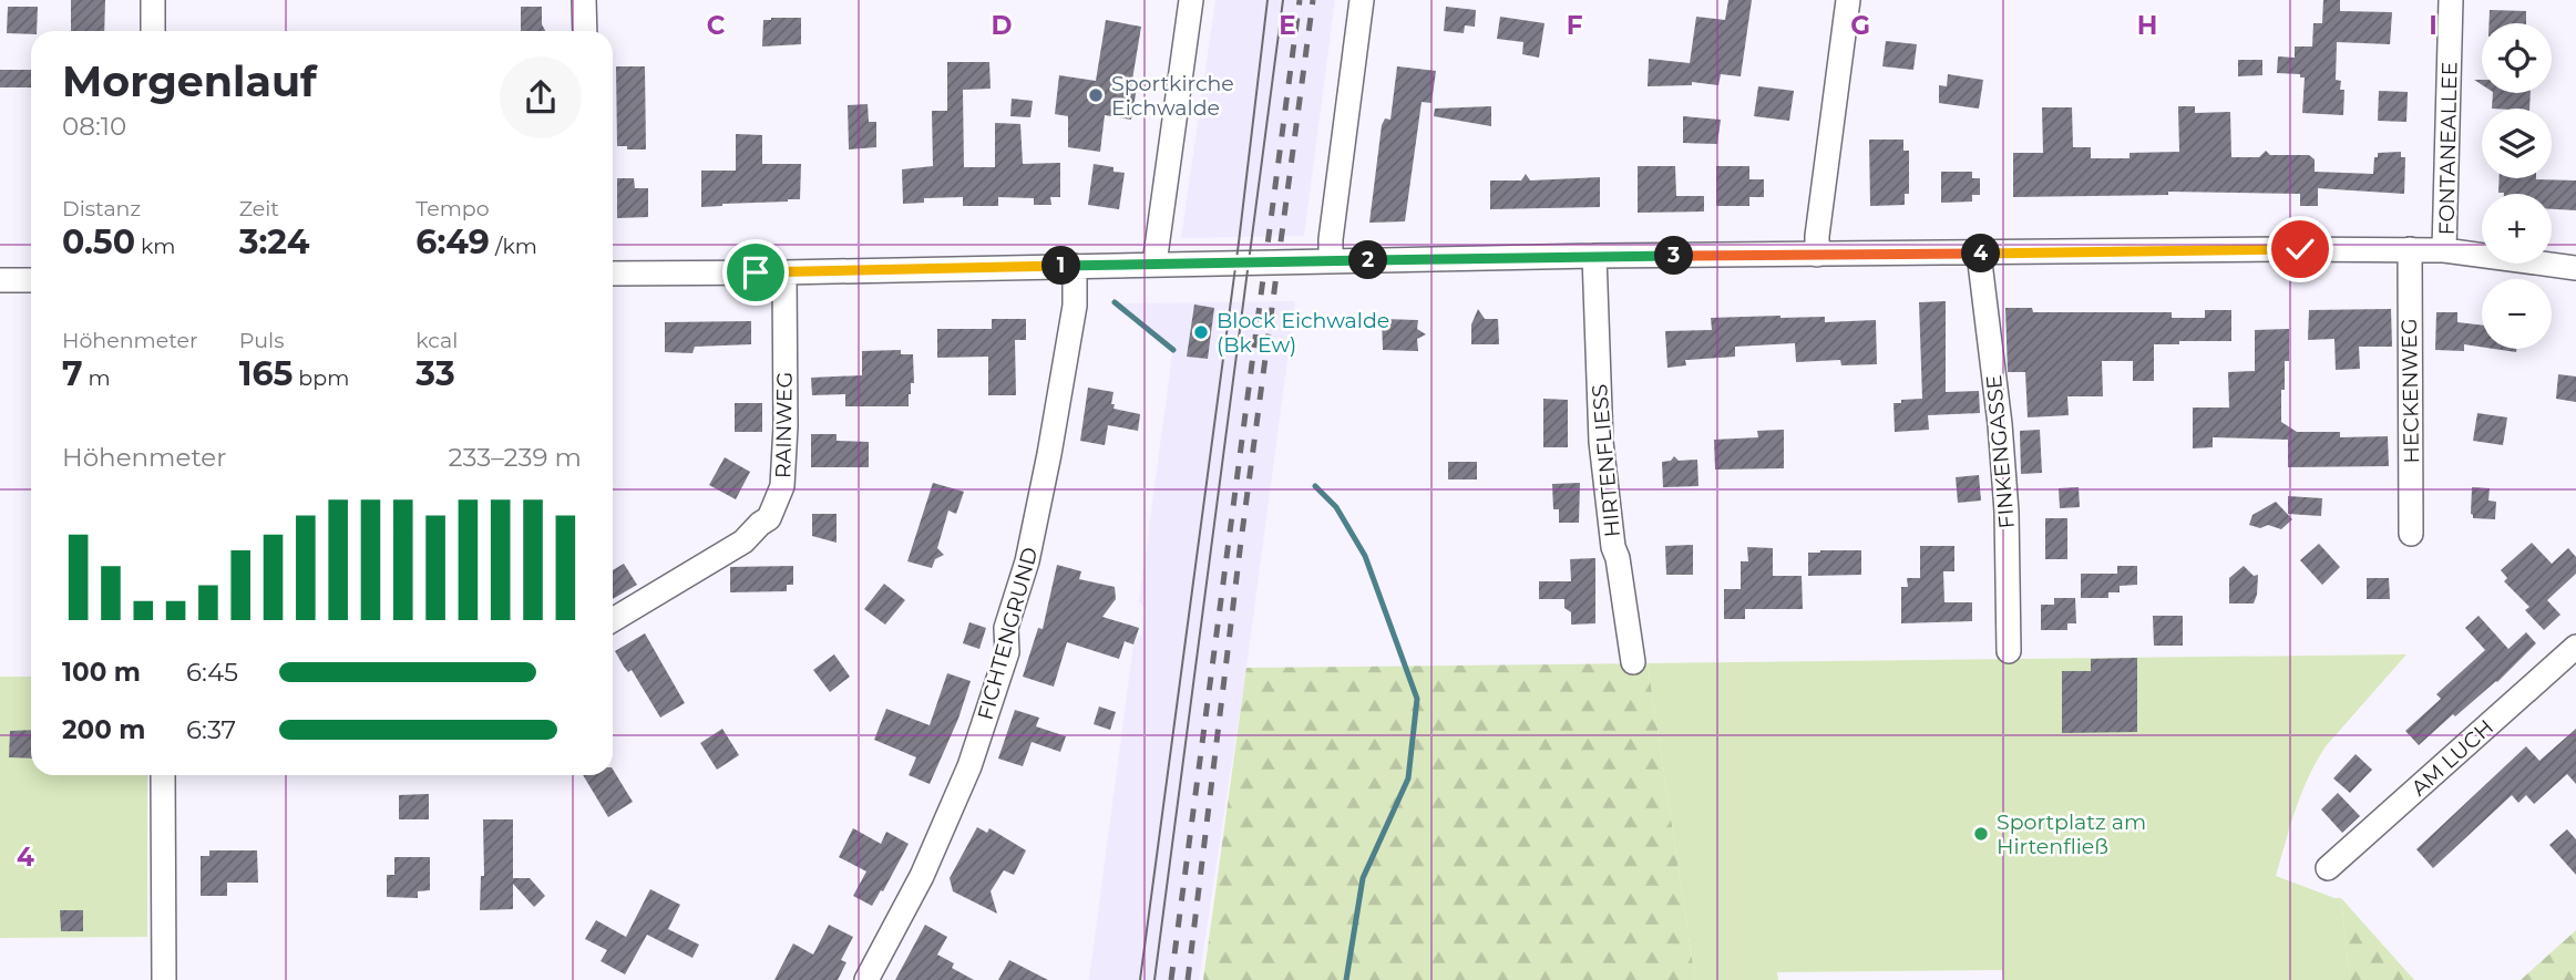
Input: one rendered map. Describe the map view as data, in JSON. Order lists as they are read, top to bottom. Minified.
{"streets":{"street":["FONTANEALLEE","HECKENWEG","RAINWEG","FINKENGASSE","HIRTENFLIESS","FICHTENGRUND","AM LUCH"]},"places":["Sportkirche Eichwalde","Block Eichwalde (Bk Ew)","Sportplatz am Hirtenfließ"],"page":{"map_buttons":["+","−"],"heading":["Morgenlauf","08:10"],"stats":[["Distanz","0.50 km"],["Zeit","3:24"],["Tempo","6:49 /km"],["Höhenmeter","7 m"],["Puls","165 bpm"],["kcal","33"]],"pins":["4","3","2","1"],"chart":["Höhenmeter","233–239 m"],"list":[{"name":"100 m","note":"6:45"},{"name":"200 m","note":"6:37"}]},"grid":{"columns":["C","D","E","F","G","H","I"],"rows":["4"]}}
